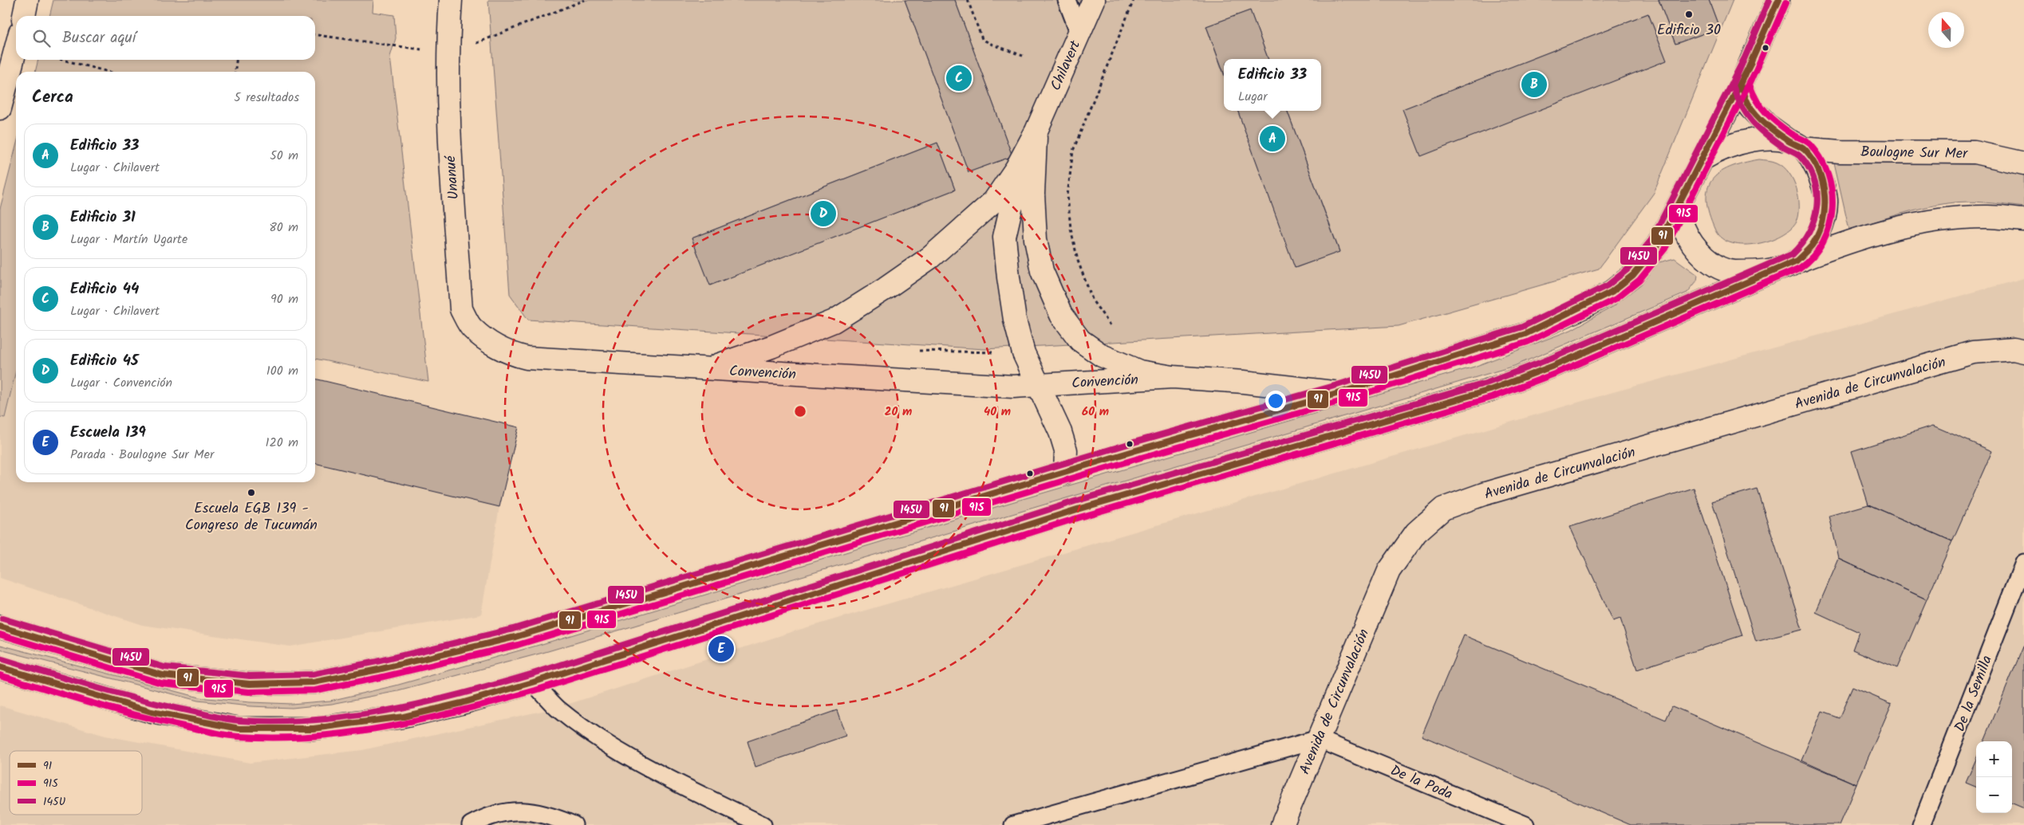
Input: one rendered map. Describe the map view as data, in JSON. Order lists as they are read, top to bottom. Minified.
{"streets":{"street":["Chilavert","Boulogne Sur Mer","Unanué","Convención","Avenida de Circunvalación"],"lane":["De la Semilla","De la Poda"]},"crossings":[["Unanué","Convención"],["Avenida de Circunvalación","De la Poda"]],"places":["Edificio 30","Escuela EGB 139 - Congreso de Tucumán"],"lines":["transit line 91","transit line 145U","transit line 91S"],"legend":["91","91S","145U"],"north":"top","page":{"search":"Buscar aquí","popup":["Edificio 33","Lugar"],"pins":["C","B","A","D","E"],"heading":["Cerca","5 resultados"],"list":[{"mark":"A","name":"Edificio 33","note":"Lugar · Chilavert","value":"50 m"},{"mark":"B","name":"Edificio 31","note":"Lugar · Martín Ugarte","value":"80 m"},{"mark":"C","name":"Edificio 44","note":"Lugar · Chilavert","value":"90 m"},{"mark":"D","name":"Edificio 45","note":"Lugar · Convención","value":"100 m"},{"mark":"E","name":"Escuela 139","note":"Parada · Boulogne Sur Mer","value":"120 m"}],"map_buttons":["+","−"]},"rings":["20 m","40 m","60 m"]}
